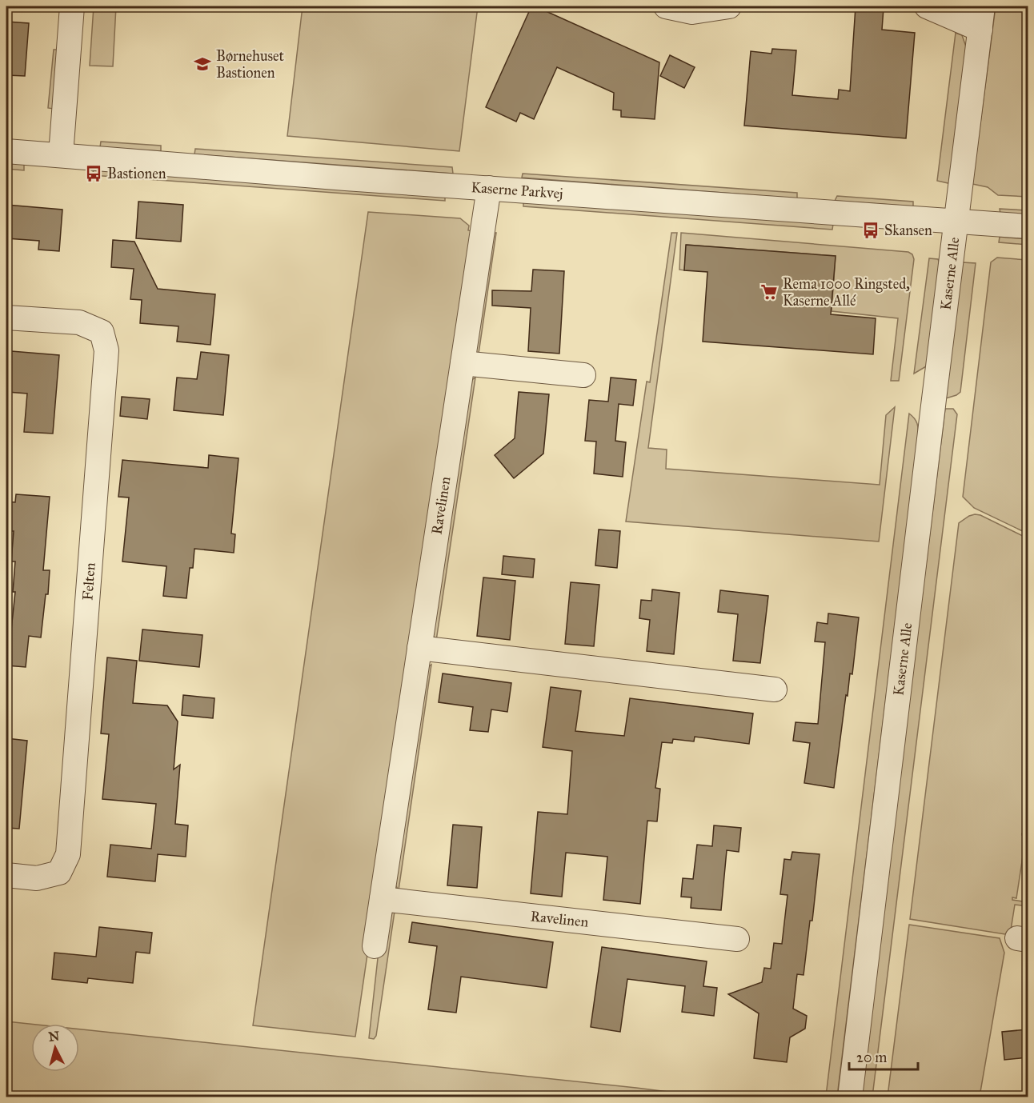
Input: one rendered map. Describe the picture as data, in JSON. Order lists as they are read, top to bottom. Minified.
{"streets":{"street":["Kaserne Parkvej","Kaserne Alle","Ravelinen","Felten"]},"crossings":[["Kaserne Parkvej","Kaserne Alle"],["Kaserne Parkvej","Ravelinen"]],"places":{"school or university":["Børnehuset Bastionen"],"bus stop":["Bastionen","Skansen"],"supermarket":["Rema 1000 Ringsted, Kaserne Allé"]},"scale_bar":"20 m","north":"top"}
